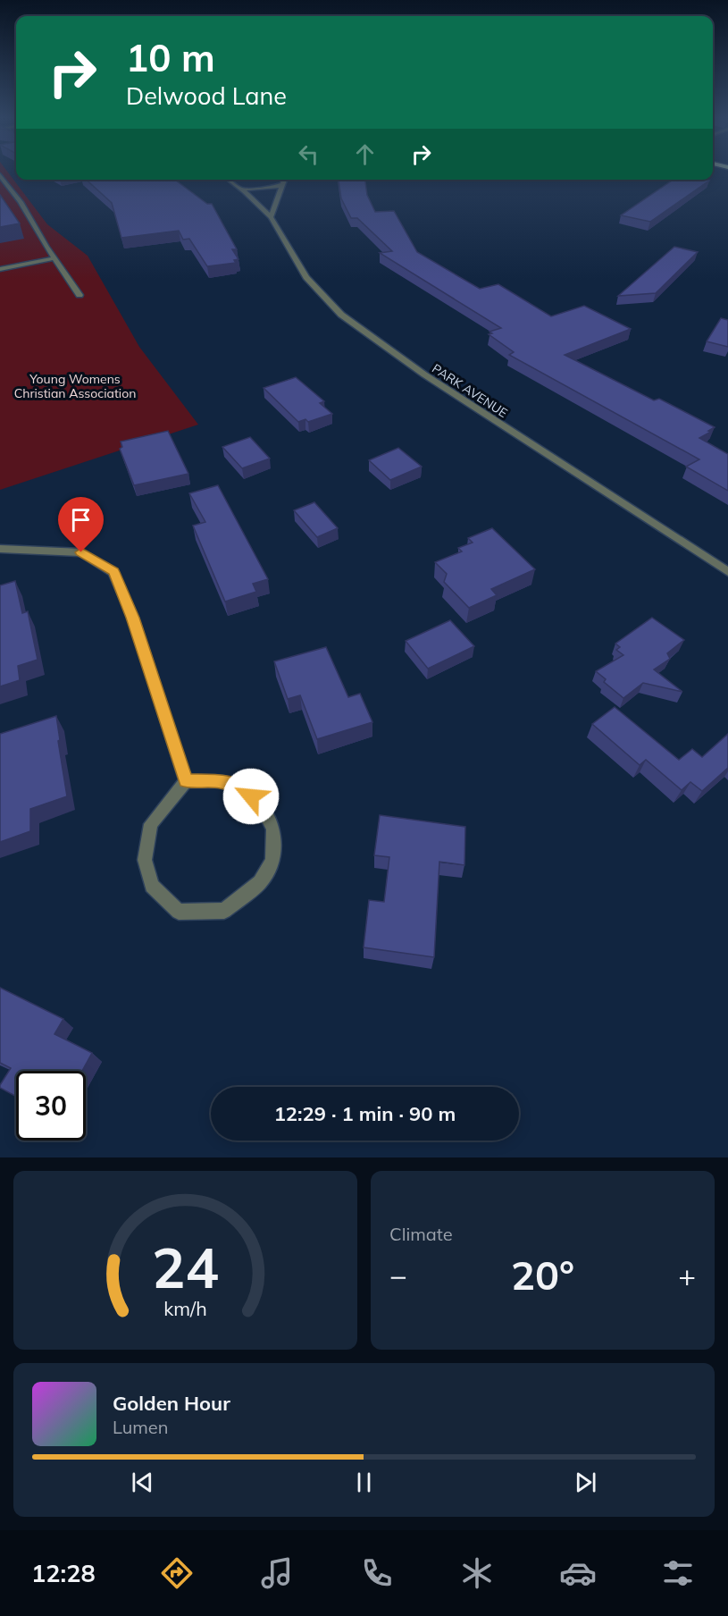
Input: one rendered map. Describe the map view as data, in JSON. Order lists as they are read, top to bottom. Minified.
{"streets":{"street":["PARK AVENUE"]},"parks":["Young Womens Christian Association"],"page":{"turn":["10 m","Delwood Lane"],"limit":"30","trip":"12:29 · 1 min · 90 m","tile":"Climate","heat":["−","20°","+"],"song":["Golden Hour","Lumen"],"tabs":"12:28","gauge":["24","km/h"]}}
